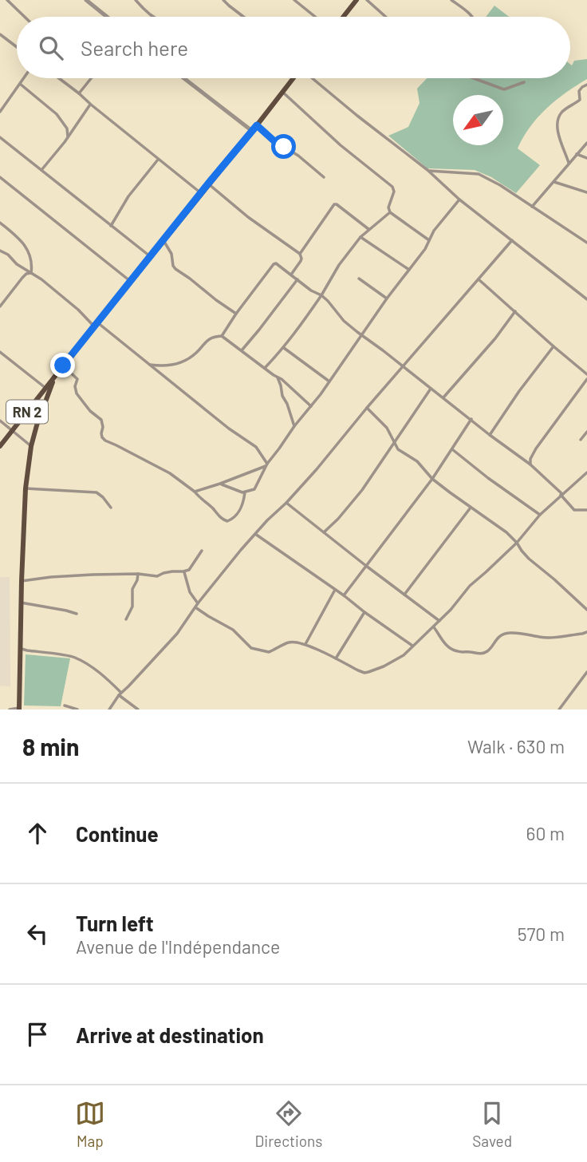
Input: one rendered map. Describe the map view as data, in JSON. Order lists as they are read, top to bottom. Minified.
{"streets":{"main road":["RN 2"]},"north":"bottom left","page":{"search":"Search here","heading":["8 min","Walk · 630 m"],"list":[["Continue","60 m"],["Turn left","Avenue de l'Indépendance","570 m"],"Arrive at destination"],"nav":["Map","Directions","Saved"]}}
